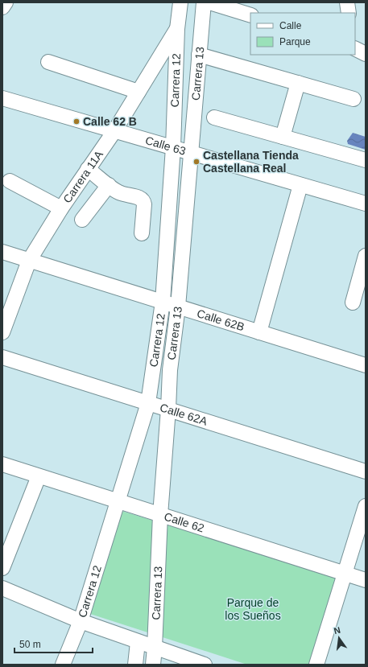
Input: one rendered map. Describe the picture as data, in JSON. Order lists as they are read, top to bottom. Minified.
{"streets":{"street":["Carrera 13","Carrera 12","Calle 63","Carrera 11A","Calle 62B","Calle 62A","Calle 62"]},"crossings":[["Carrera 13","Calle 63"],["Carrera 13","Calle 62B"],["Carrera 13","Calle 62A"],["Carrera 13","Calle 62"],["Carrera 12","Calle 63"],["Carrera 12","Carrera 11A"],["Carrera 12","Calle 62B"],["Carrera 12","Calle 62A"],["Carrera 12","Calle 62"],["Calle 63","Carrera 11A"],["Carrera 11A","Calle 62B"]],"parks":["Parque de los Sueños"],"places":["Calle 62 B","Castellana Tienda Castellana Real"],"legend":["Calle","Parque"],"scale_bar":"50 m","north":"top"}
